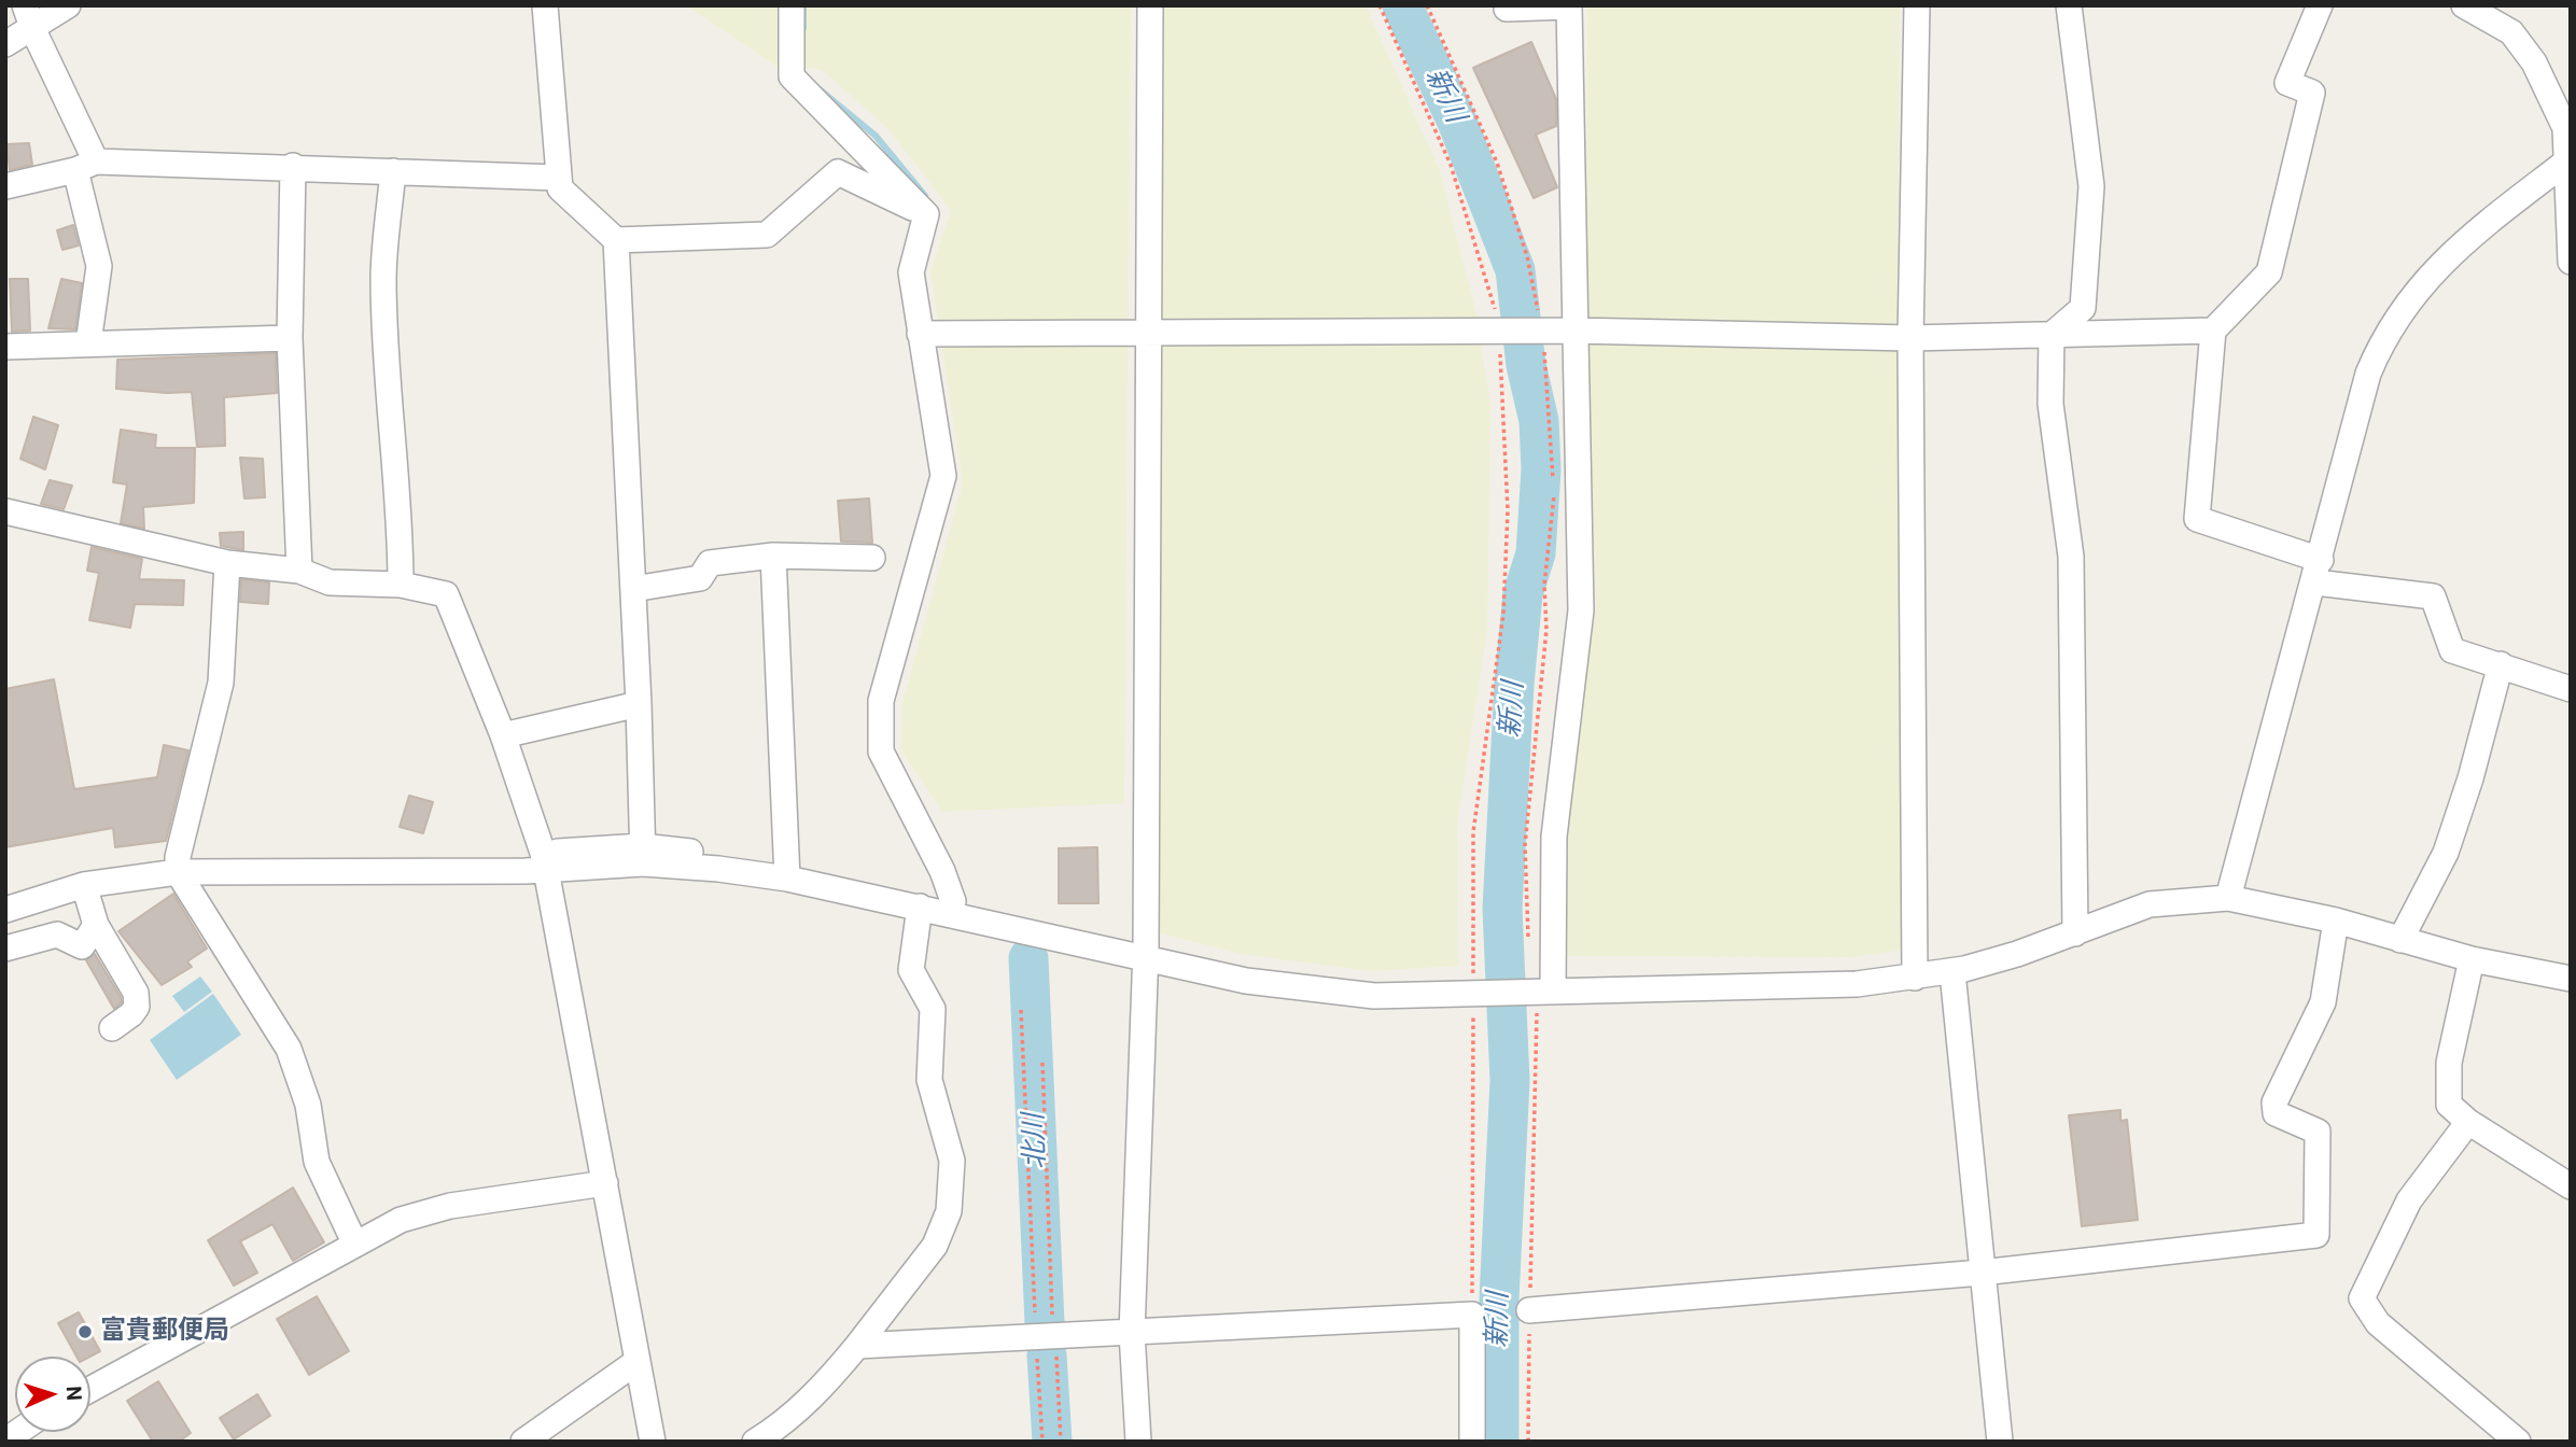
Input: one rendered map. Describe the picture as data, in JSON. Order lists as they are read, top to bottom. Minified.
{"water":["新川","北川"],"places":["富貴郵便局"],"north":"right"}
